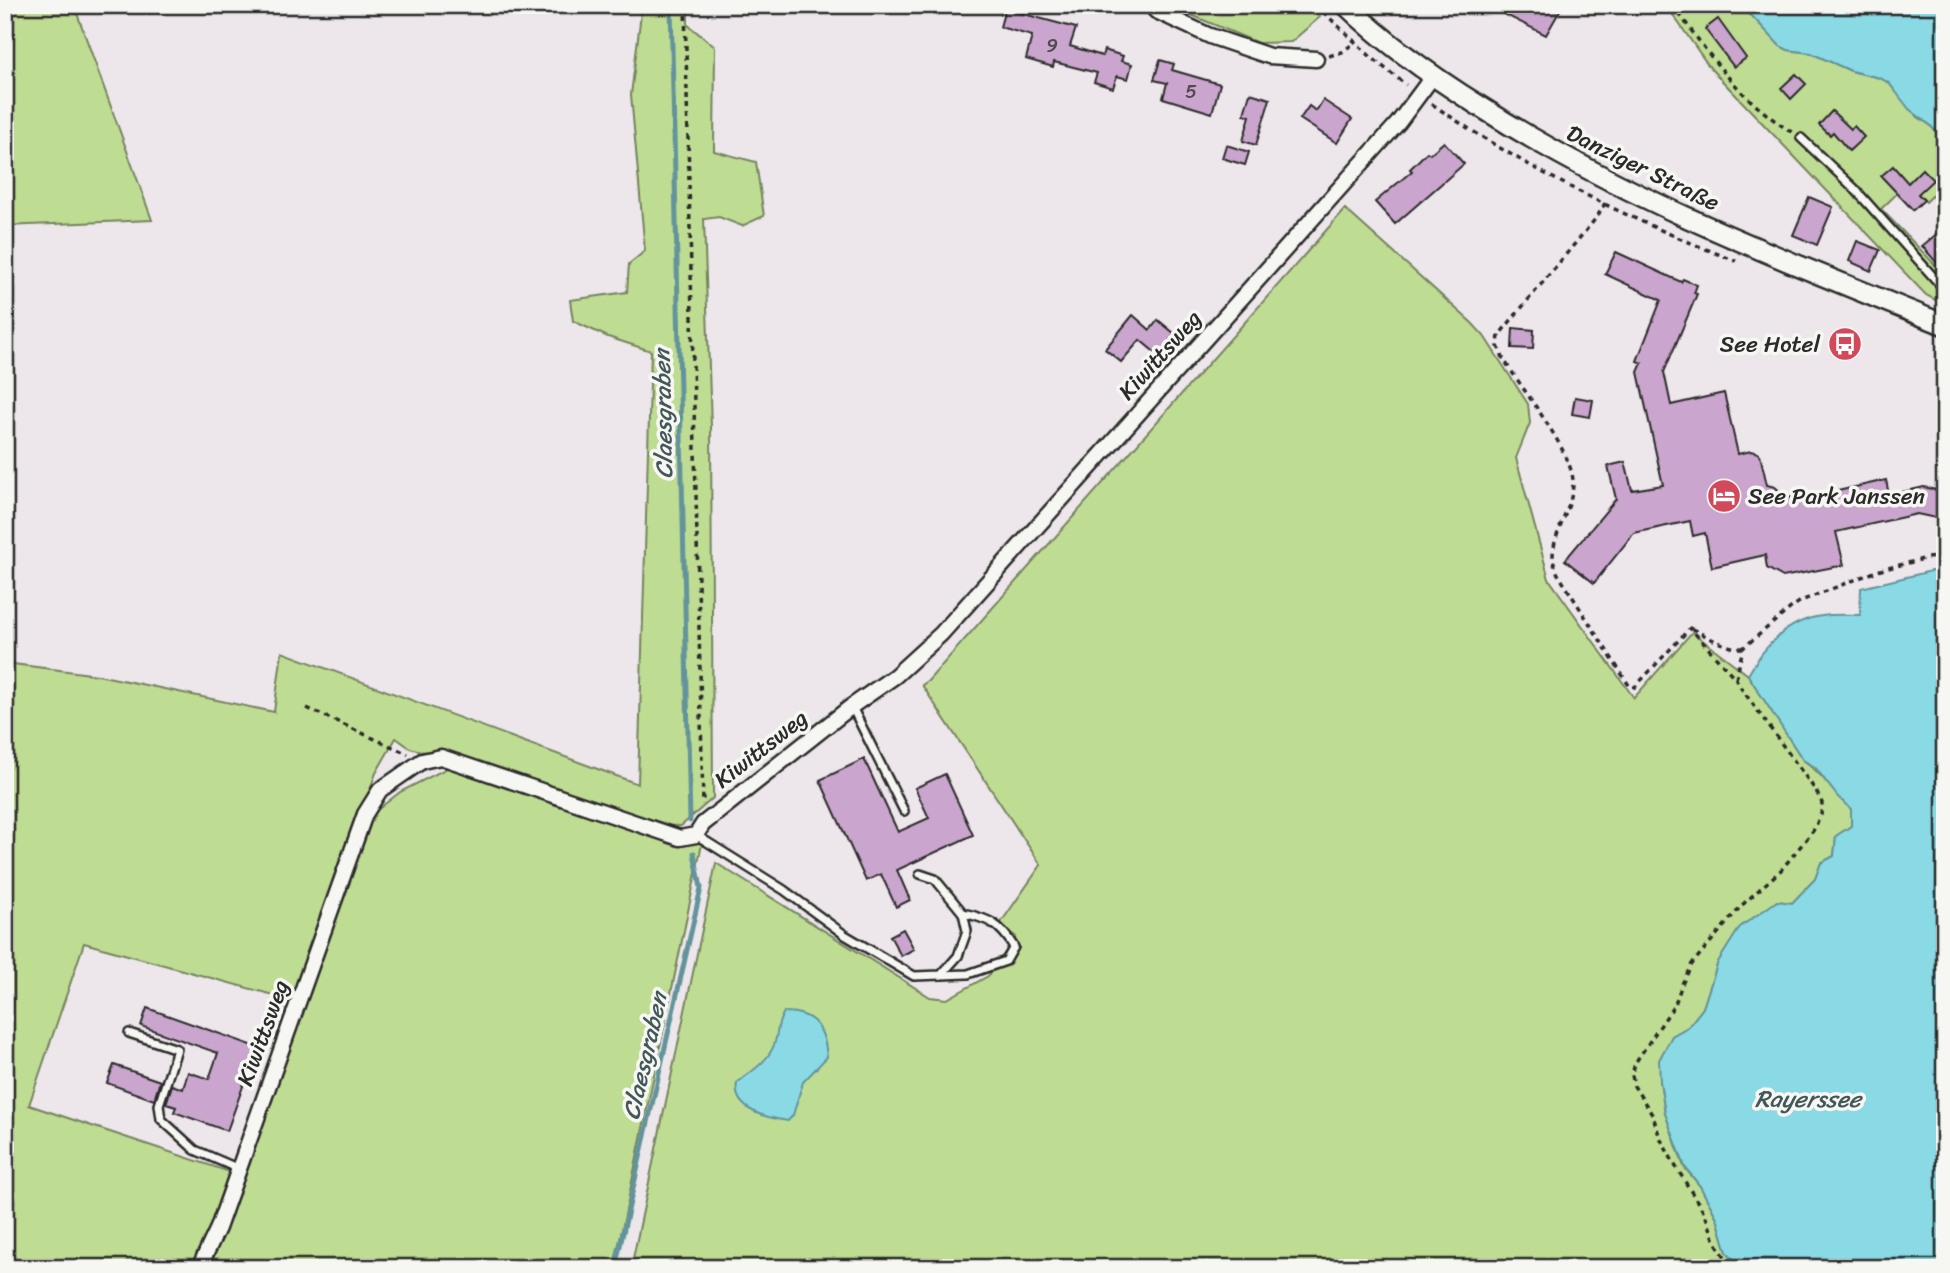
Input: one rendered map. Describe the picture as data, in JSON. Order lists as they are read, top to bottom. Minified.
{"streets":{"street":["Danziger Straße","Kiwittsweg"]},"crossings":[["Danziger Straße","Kiwittsweg"]],"water":["Claesgraben","Rayerssee"],"places":{"bus stop":["See Hotel"],"hotel":["See Park Janssen"]},"house_numbers":["9","5"]}
